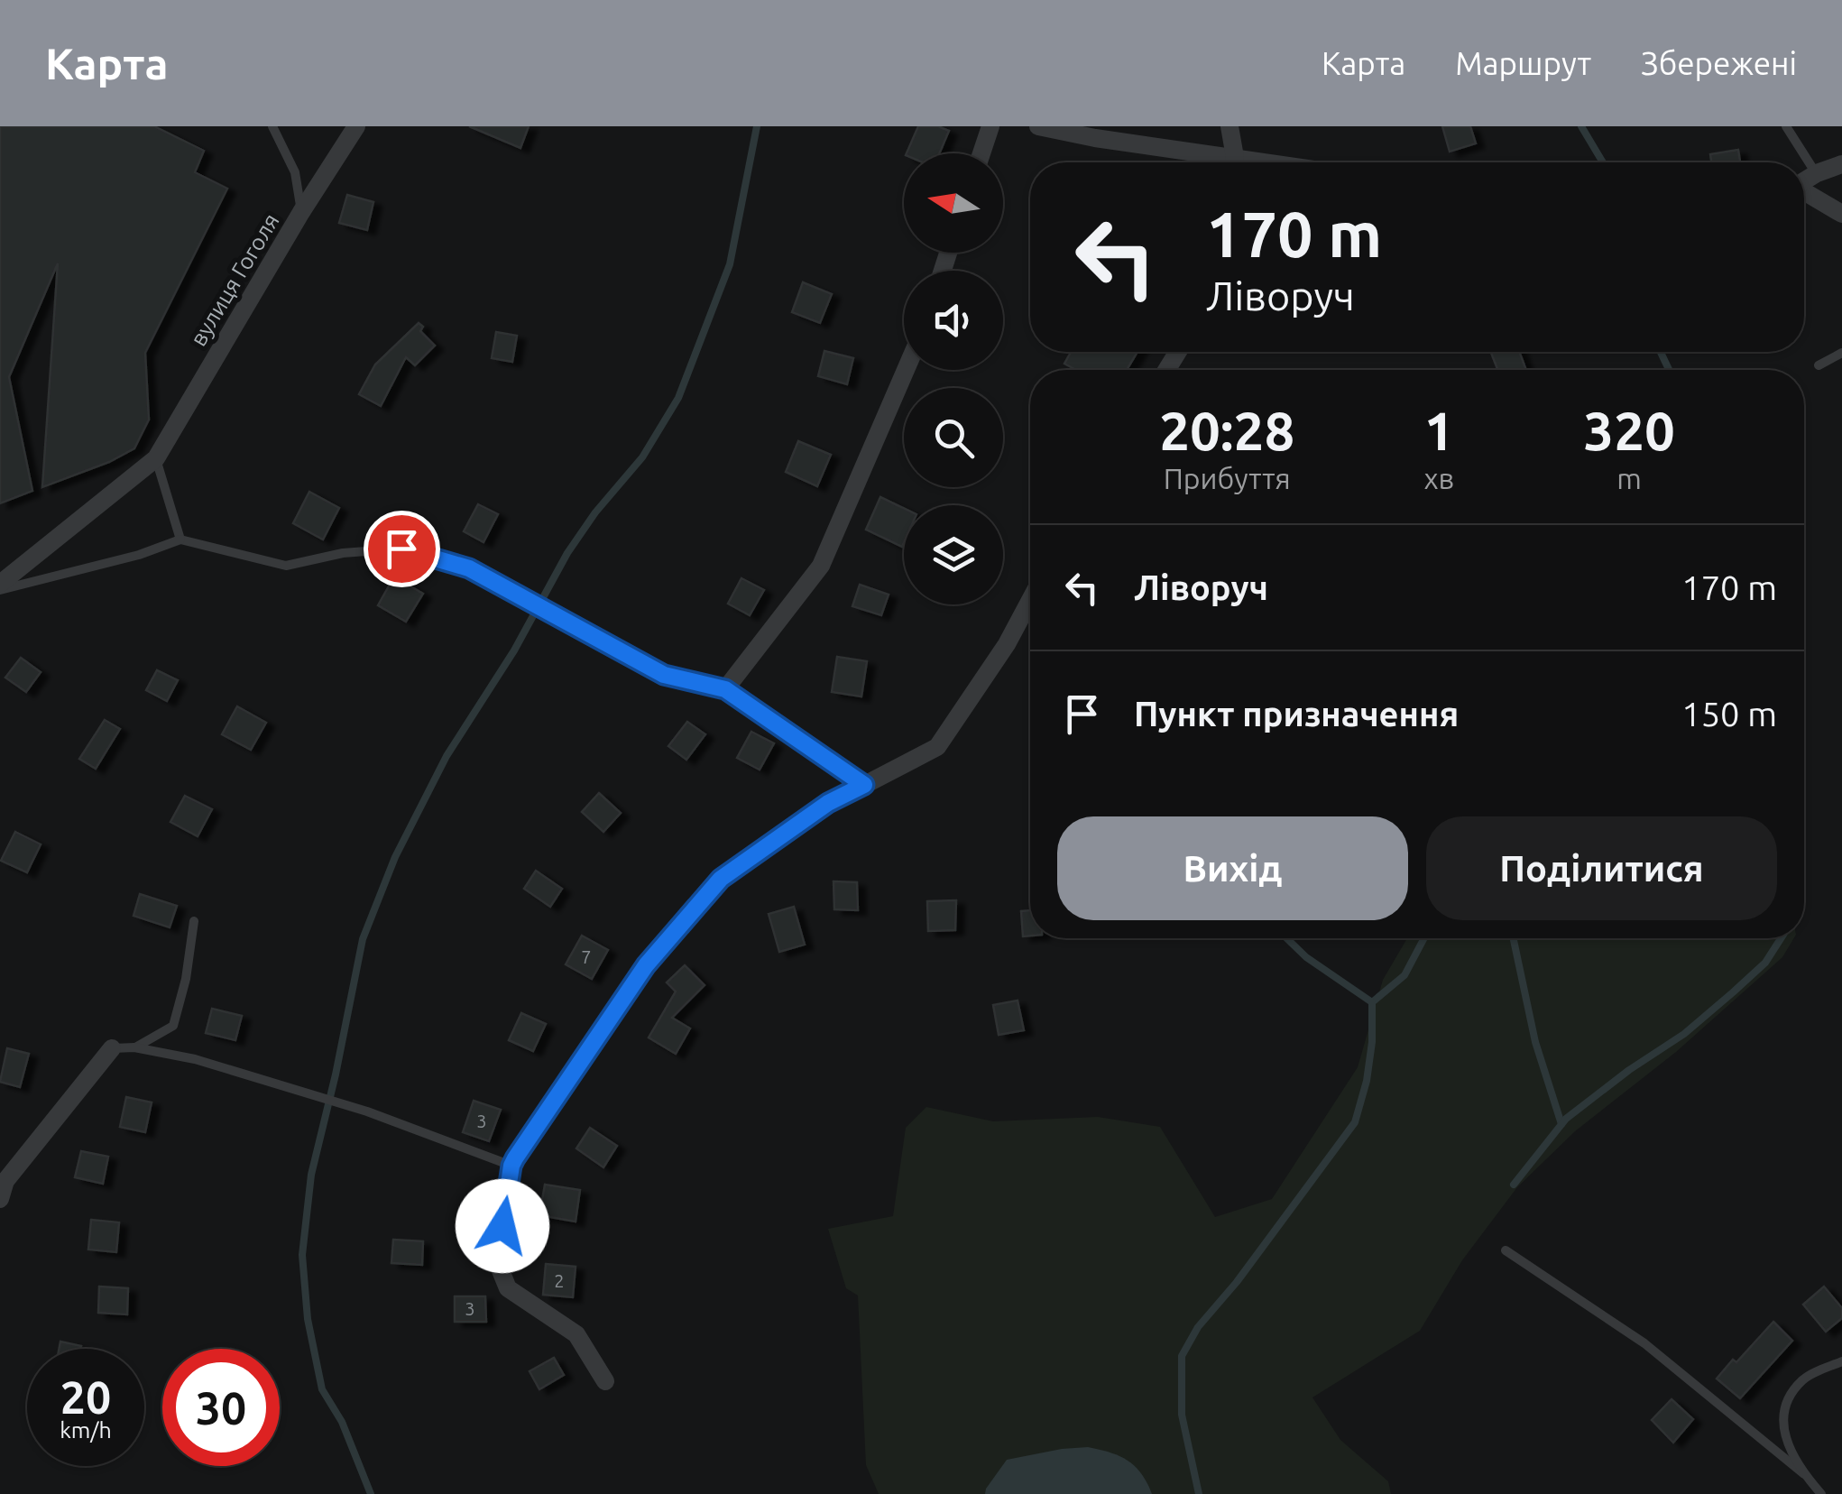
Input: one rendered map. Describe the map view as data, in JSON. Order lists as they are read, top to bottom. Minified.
{"streets":{"street":["вулиця Гоголя"]},"house_numbers":["7","3","2","3"],"north":"left","page":{"header":"Карта","nav":["Карта","Маршрут","Збережені"],"turn":["170 m","Ліворуч"],"eta":["20:28","Прибуття","1","хв","320","m"],"list":[{"name":"Ліворуч","value":"170 m"},{"name":"Пункт призначення","value":"150 m"}],"buttons":["Вихід","Поділитися"],"speed":"20 km/h","limit":"30"}}
